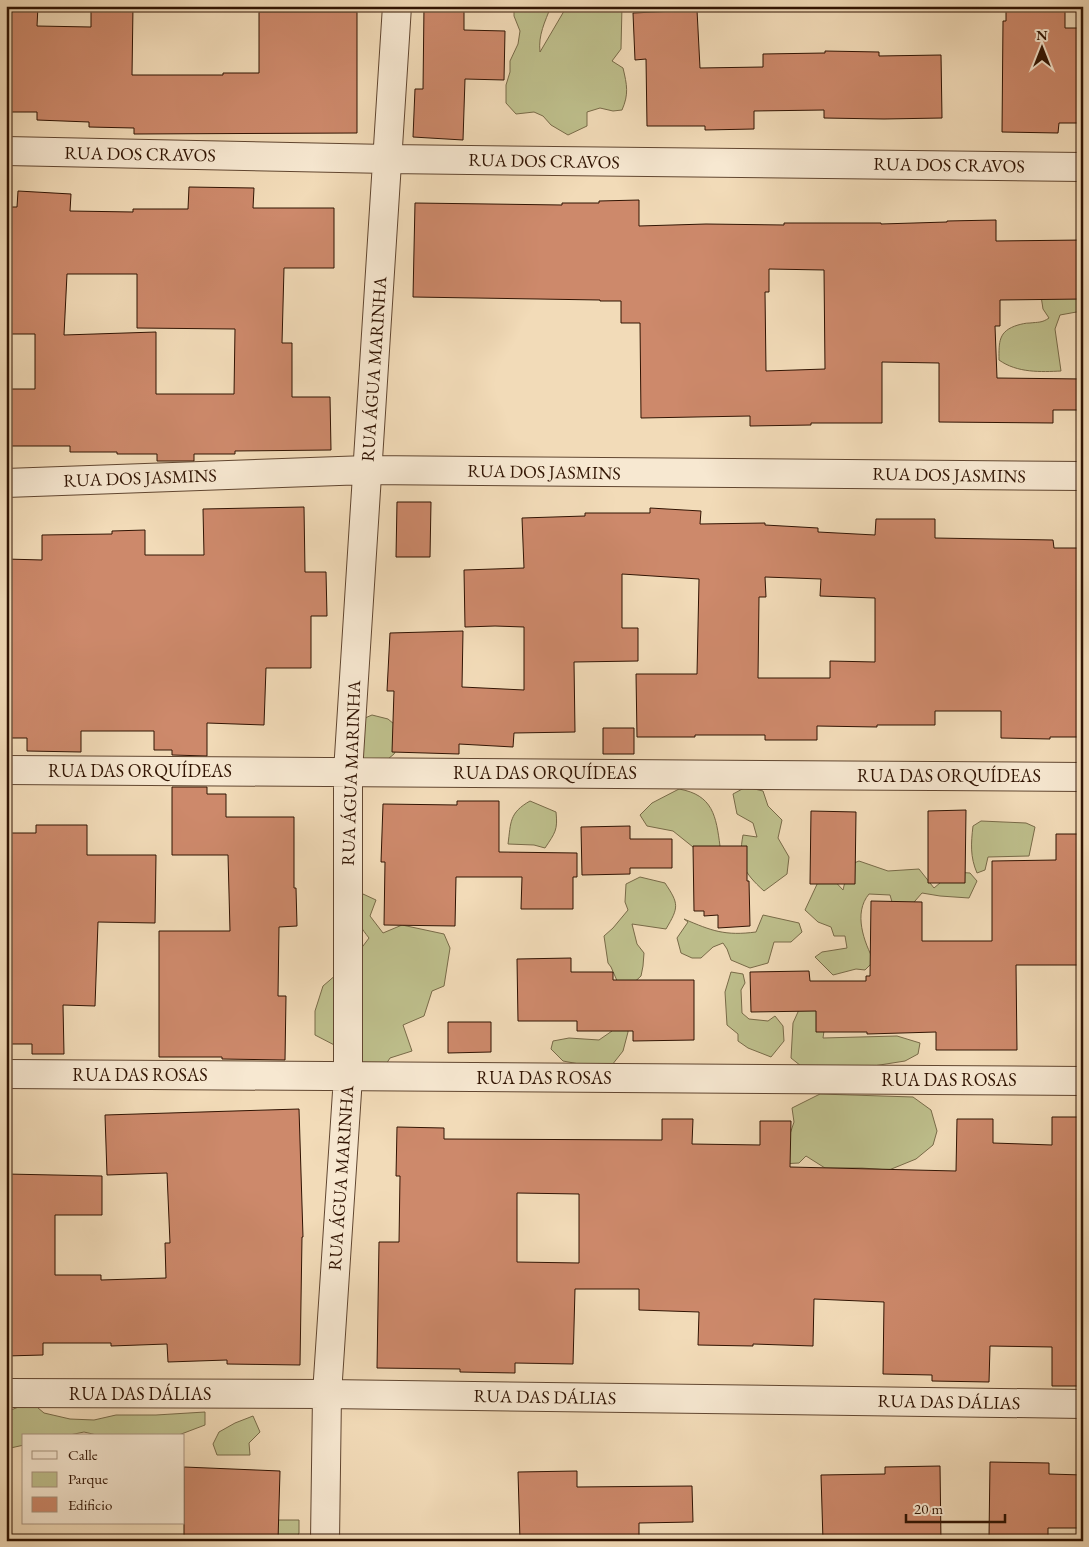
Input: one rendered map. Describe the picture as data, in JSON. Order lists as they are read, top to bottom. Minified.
{"streets":{"street":["RUA DOS CRAVOS","RUA ÁGUA MARINHA","RUA DOS JASMINS","RUA DAS ORQUÍDEAS","RUA DAS ROSAS","RUA DAS DÁLIAS"]},"crossings":[["RUA DOS CRAVOS","RUA ÁGUA MARINHA"],["RUA ÁGUA MARINHA","RUA DOS JASMINS"],["RUA ÁGUA MARINHA","RUA DAS ORQUÍDEAS"],["RUA ÁGUA MARINHA","RUA DAS ROSAS"],["RUA ÁGUA MARINHA","RUA DAS DÁLIAS"]],"legend":["Calle","Parque","Edificio"],"scale_bar":"20 m","north":"top"}
